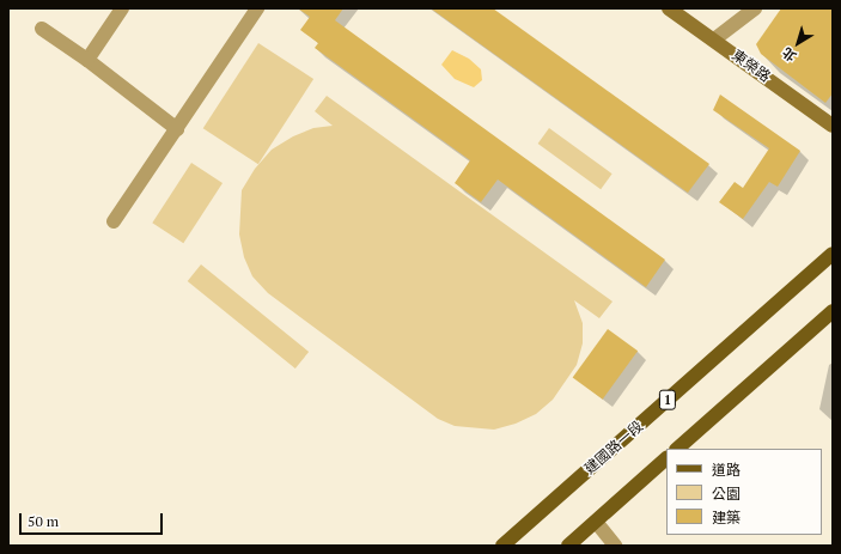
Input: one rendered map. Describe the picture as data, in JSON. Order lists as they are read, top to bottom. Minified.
{"streets":{"main road":["1","建國路一段"],"street":["東榮路"]},"legend":["道路","公園","建築"],"scale_bar":"50 m","north":"bottom left"}
